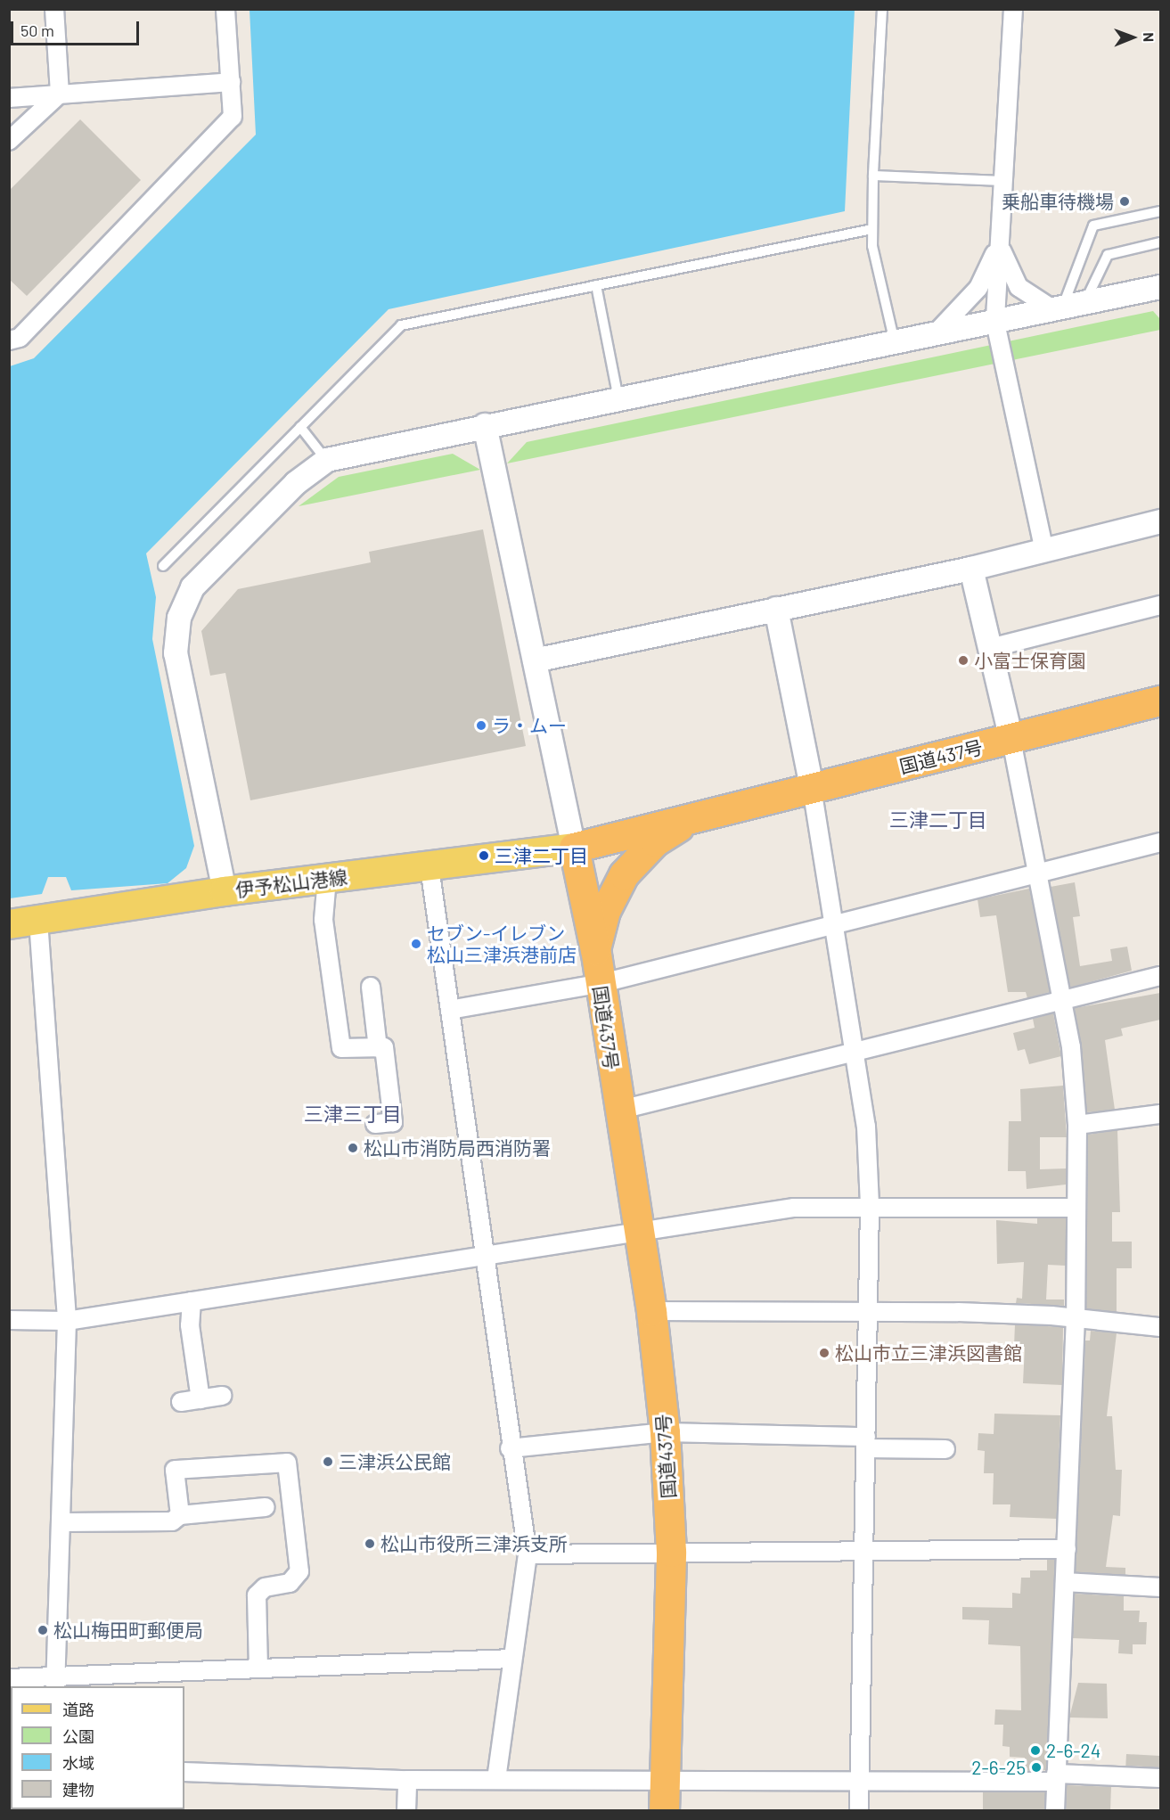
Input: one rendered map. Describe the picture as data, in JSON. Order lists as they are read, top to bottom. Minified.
{"streets":{"highway":["国道437号"],"main road":["伊予松山港線"]},"crossings":[["国道437号","伊予松山港線"]],"districts":["三津二丁目","三津三丁目"],"places":["乗船車待機場","小富士保育園","ラ・ムー","三津二丁目","セブン-イレブン 松山三津浜港前店","松山市消防局西消防署","松山市立三津浜図書館","三津浜公民館","松山市役所三津浜支所","松山梅田町郵便局","2-6-24","2-6-25"],"legend":["道路","公園","水域","建物"],"scale_bar":"50 m","north":"right"}
